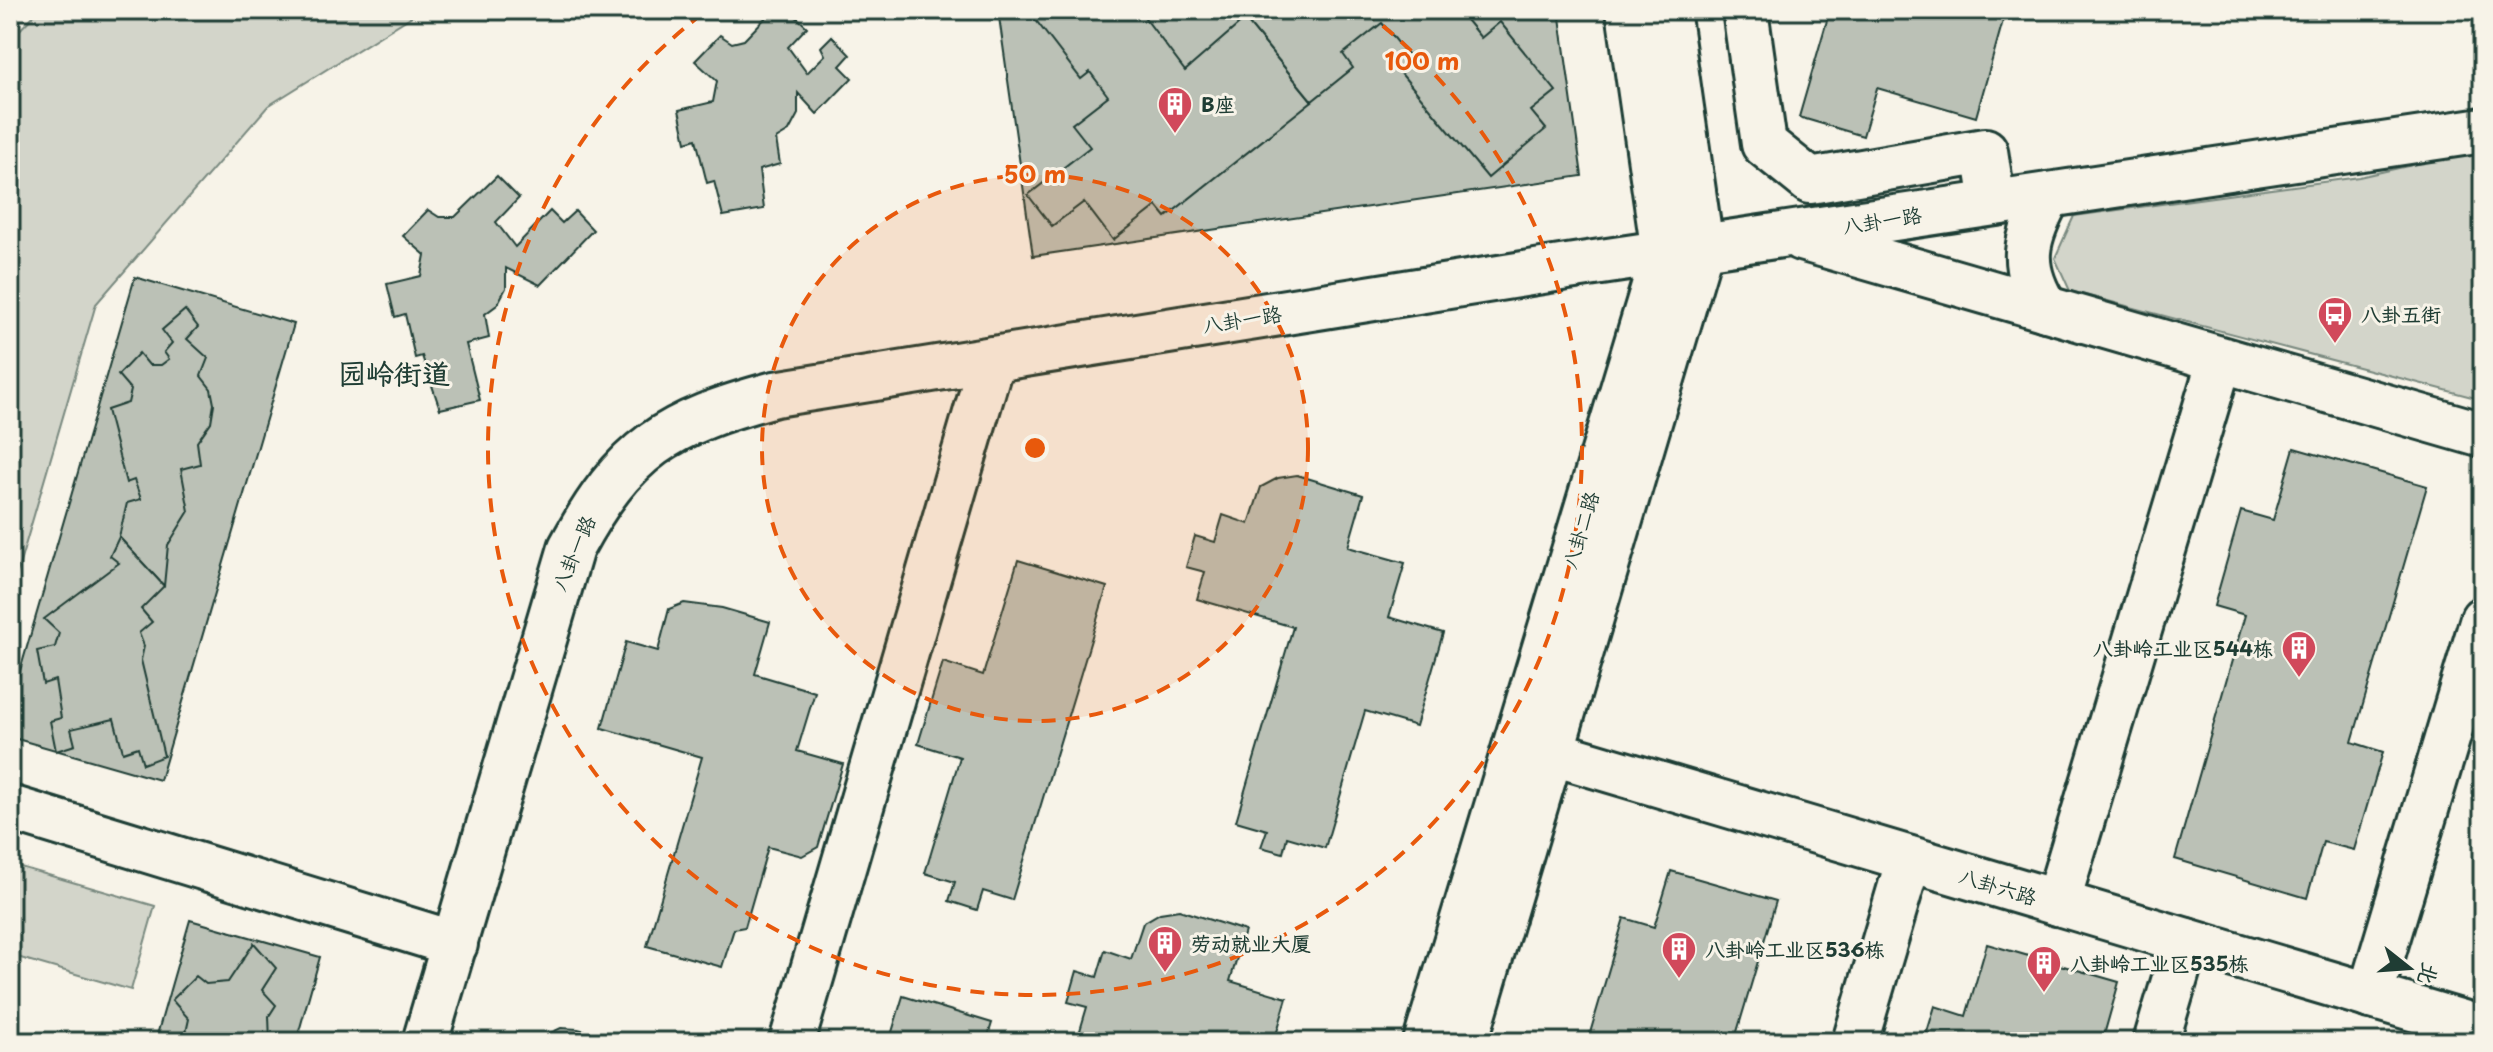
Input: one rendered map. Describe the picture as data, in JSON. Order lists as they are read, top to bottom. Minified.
{"streets":{"street":["八卦一路","八卦二路","八卦六路"]},"crossings":[["八卦一路","八卦二路"],["八卦二路","八卦六路"]],"districts":["园岭街道"],"places":{"building":["B座","八卦岭工业区544栋","劳动就业大厦","八卦岭工业区536栋","八卦岭工业区535栋"],"bus stop":["八卦五街"]},"north":"right","rings":["100 m","50 m"]}
